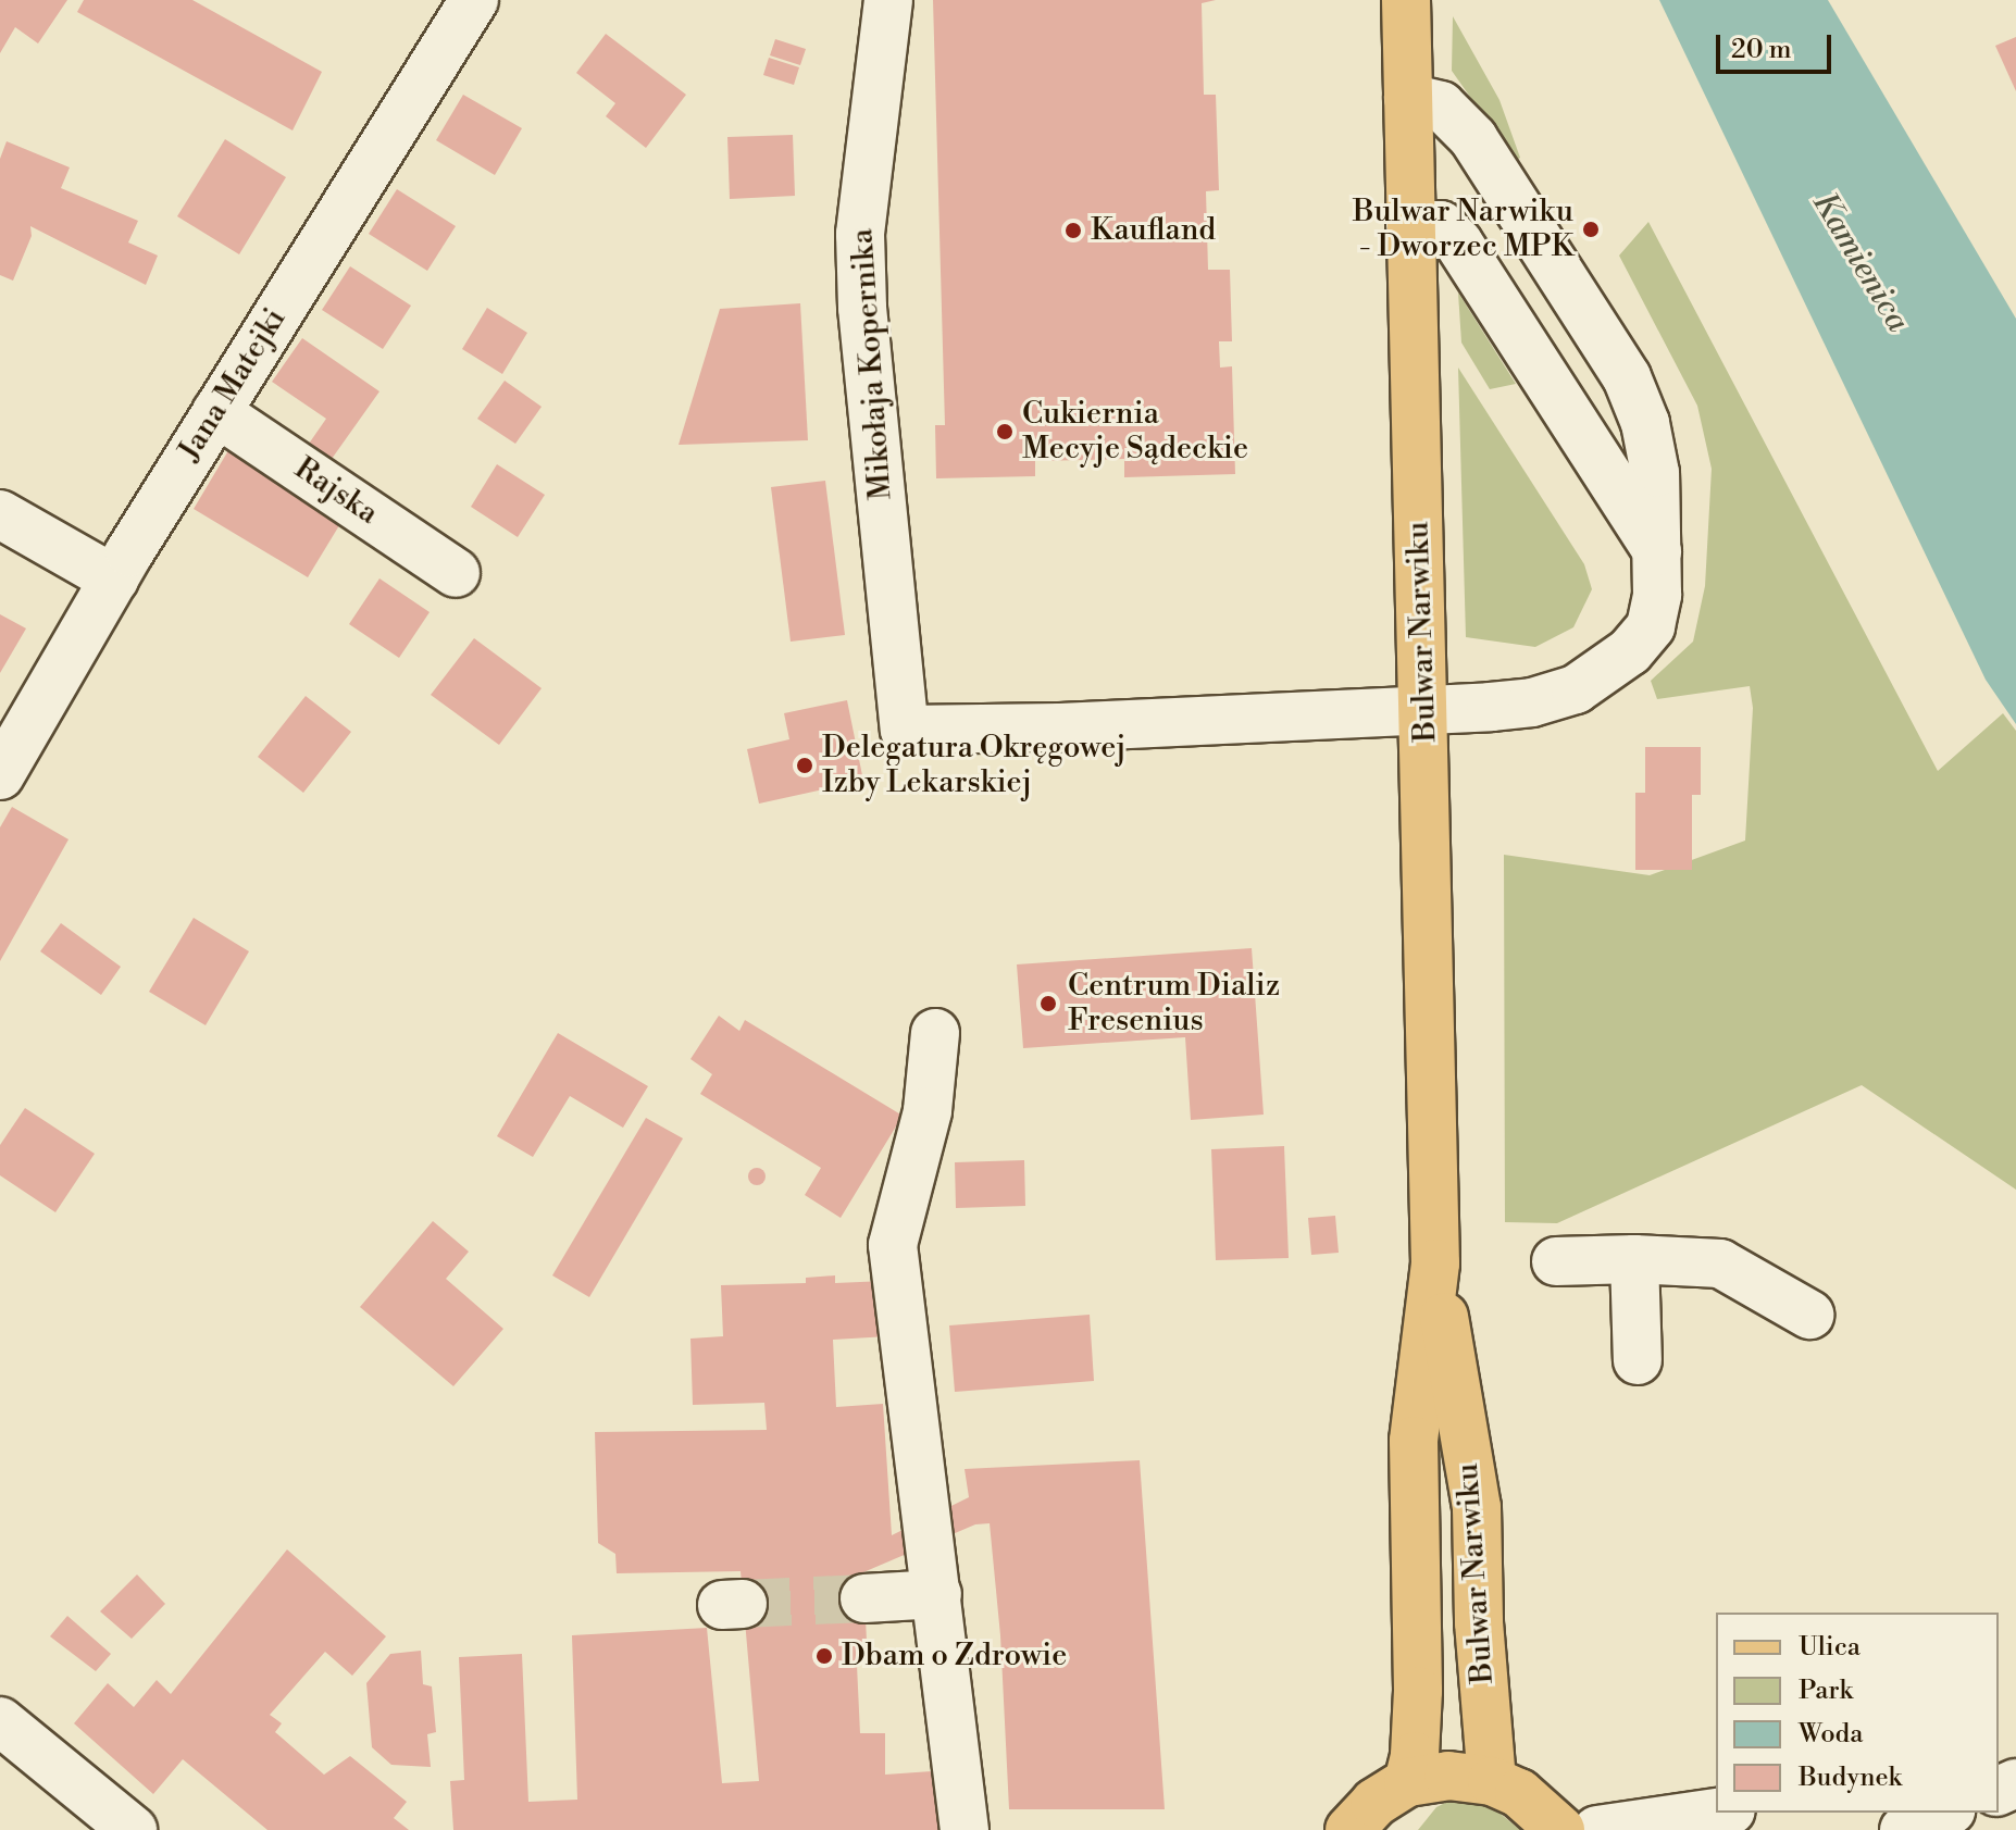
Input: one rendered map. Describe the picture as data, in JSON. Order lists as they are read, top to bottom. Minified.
{"streets":{"main road":["Bulwar Narwiku"],"street":["Mikołaja Kopernika","Jana Matejki","Rajska"]},"crossings":[["Mikołaja Kopernika","Bulwar Narwiku"],["Jana Matejki","Rajska"]],"water":["Kamienica"],"places":["Bulwar Narwiku - Dworzec MPK","Kaufland","Cukiernia Mecyje Sądeckie","Delegatura Okręgowej Izby Lekarskiej","Centrum Dializ Fresenius","Dbam o Zdrowie"],"legend":["Ulica","Park","Woda","Budynek"],"scale_bar":"20 m"}
